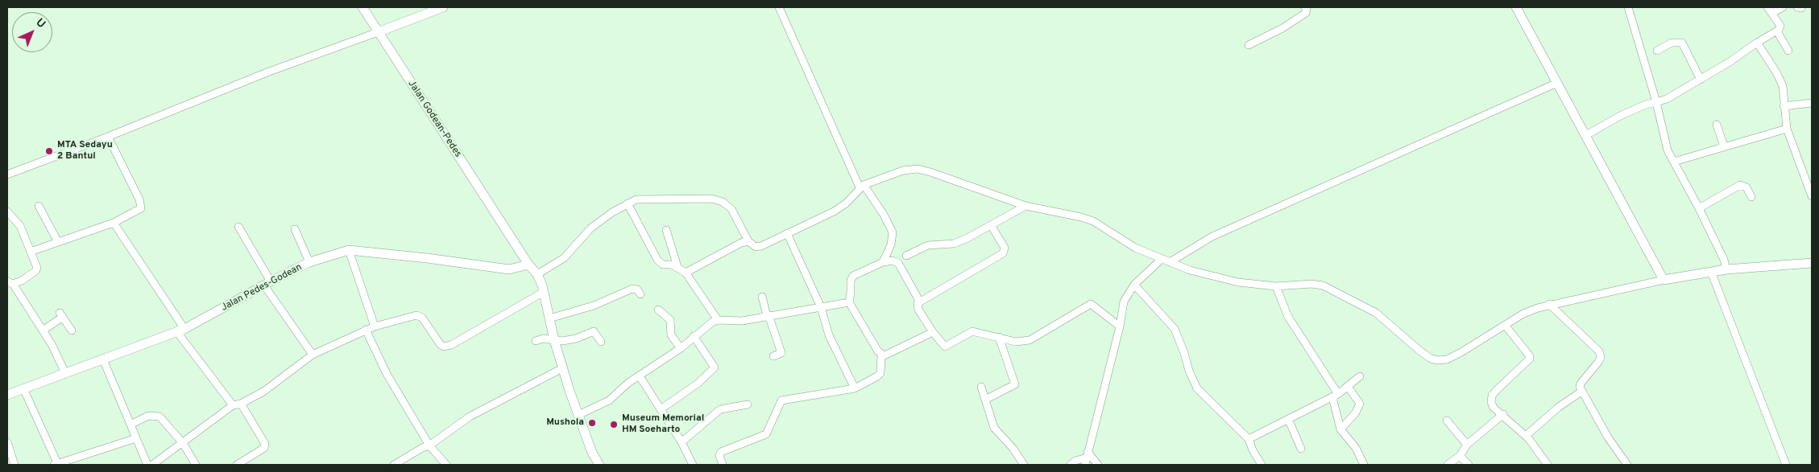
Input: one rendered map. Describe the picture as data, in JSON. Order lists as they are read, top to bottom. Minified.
{"streets":{"street":["Jalan Godean-Pedes","Jalan Pedes-Godean"]},"crossings":[["Jalan Godean-Pedes","Jalan Pedes-Godean"]],"places":["MTA Sedayu 2 Bantul","Mushola","Museum Memorial HM Soeharto"],"north":"top right"}
